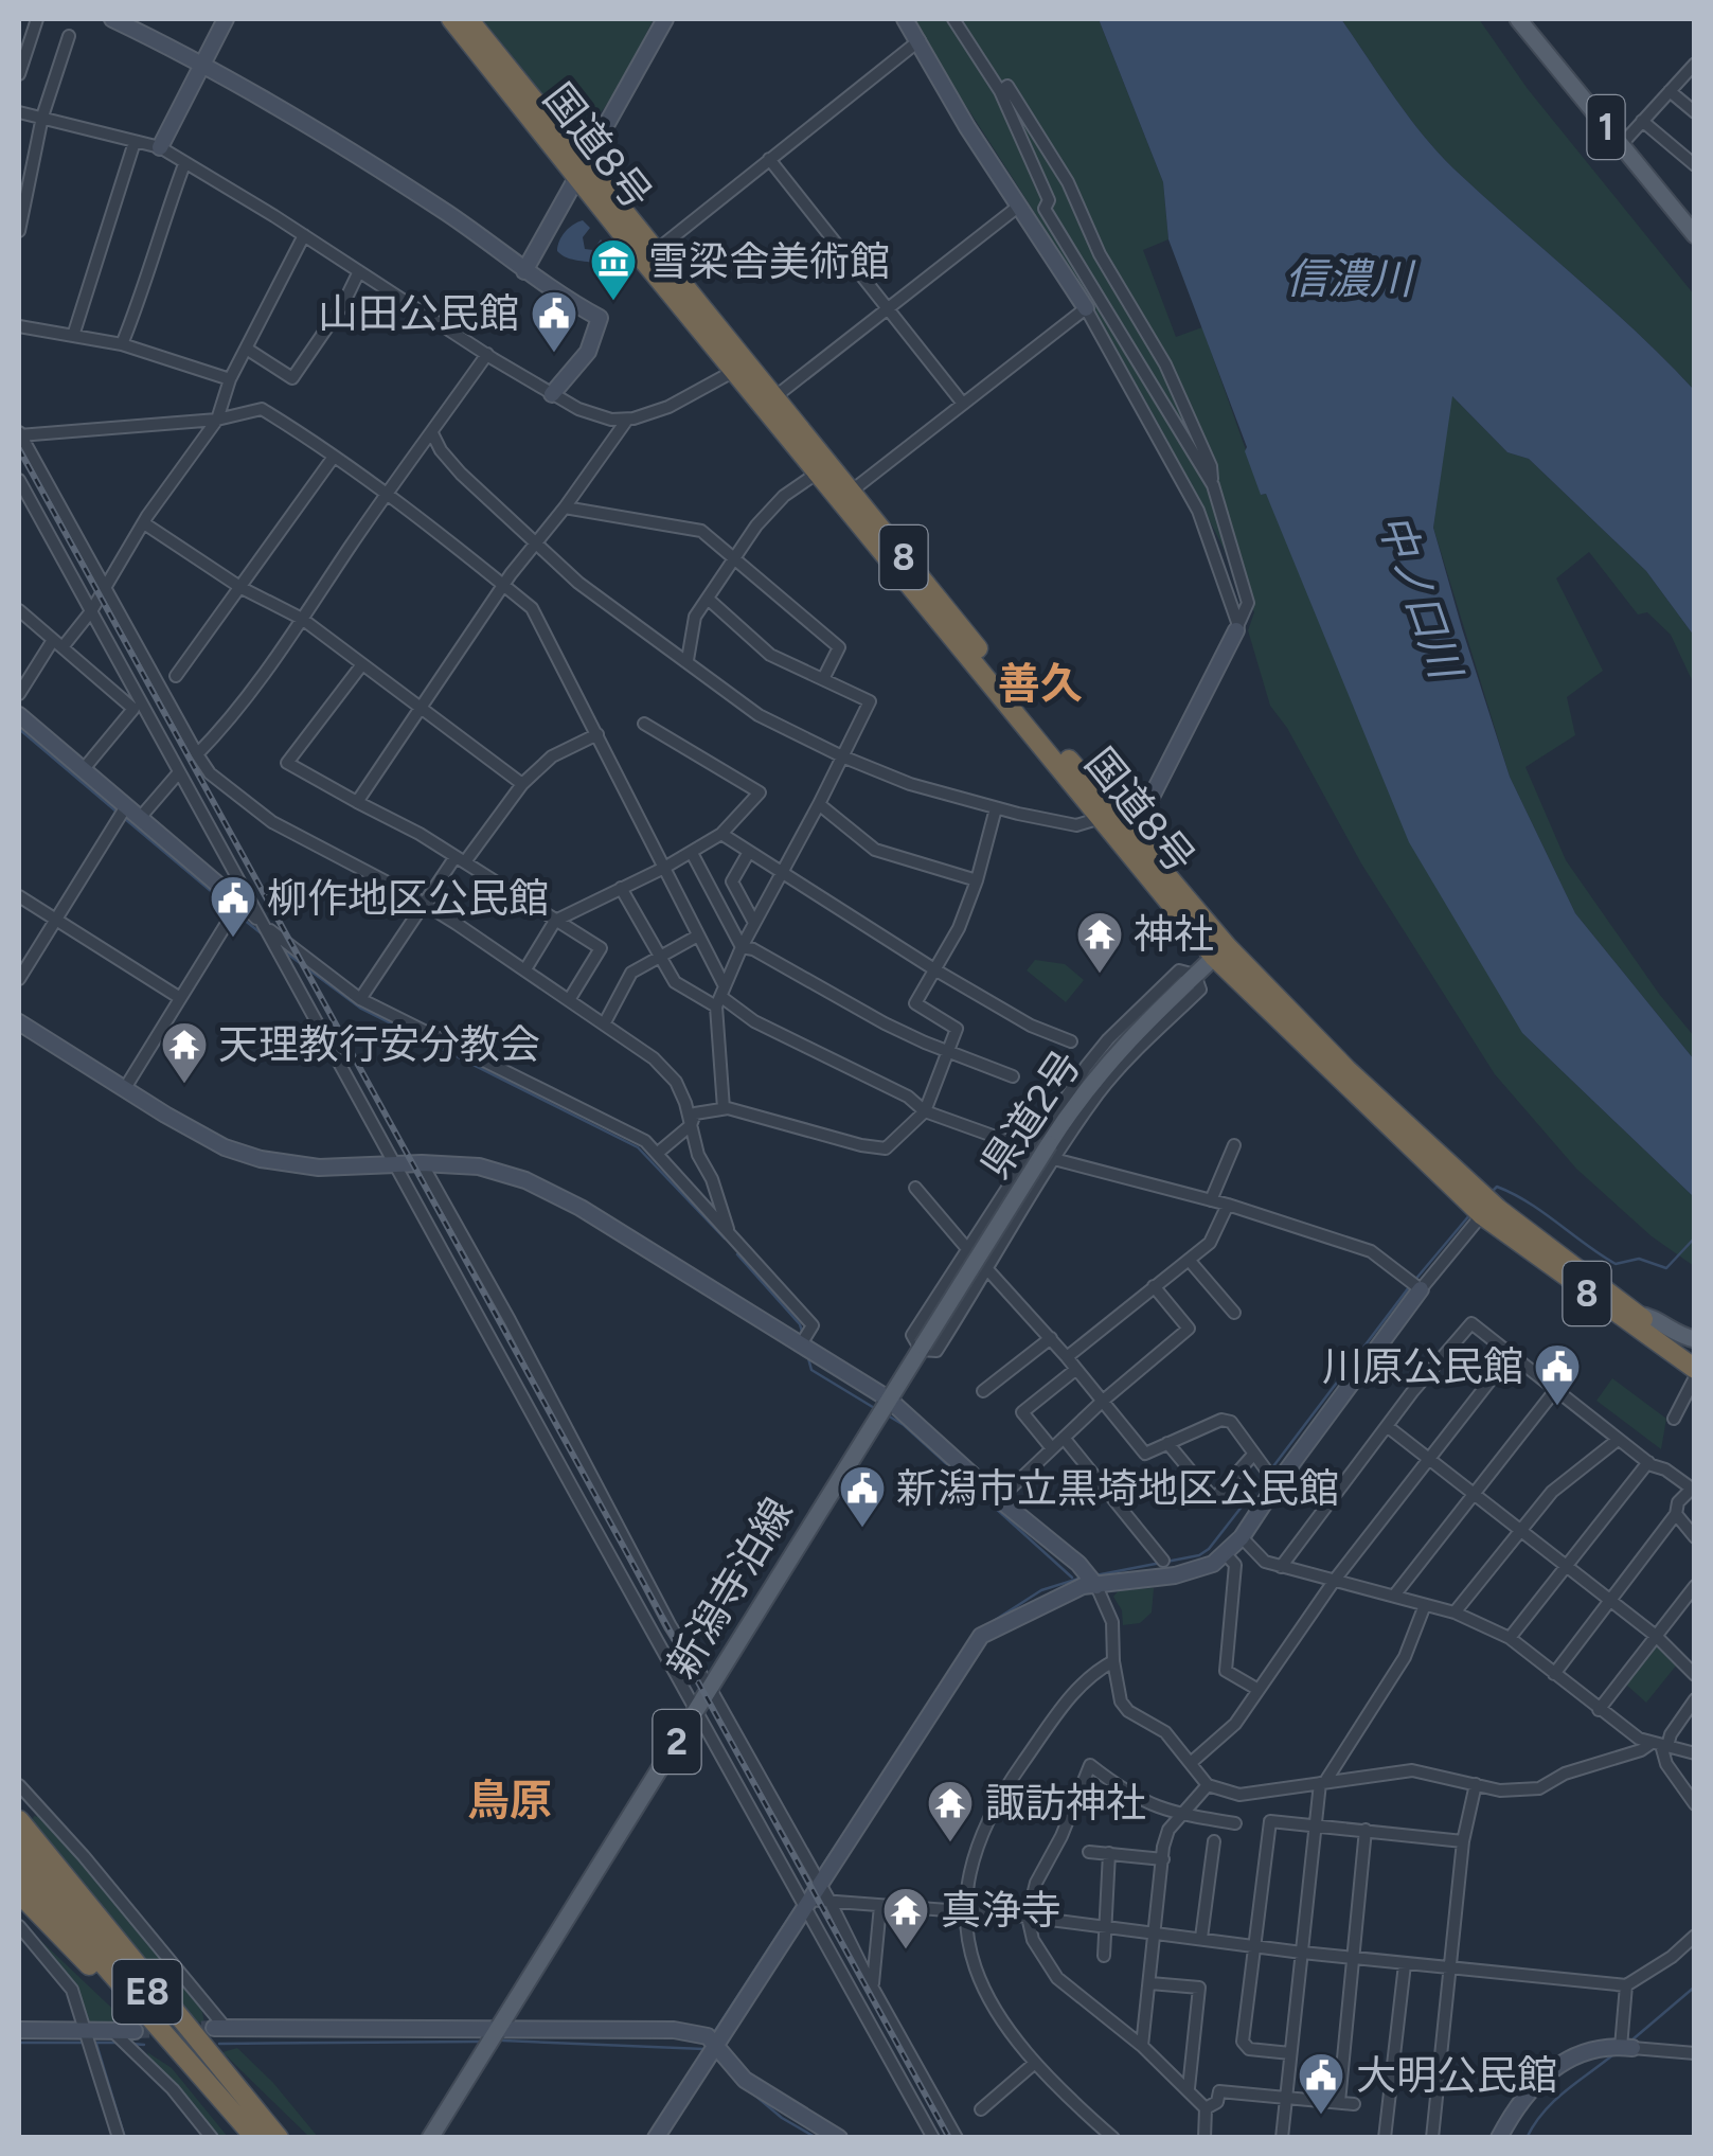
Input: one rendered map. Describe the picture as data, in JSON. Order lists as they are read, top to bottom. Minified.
{"streets":{"highway":["国道8号","8","E8"],"main road":["1","県道2号","新潟寺泊線","2"]},"crossings":[["国道8号","県道2号"],["県道2号","新潟寺泊線"]],"districts":["善久","鳥原"],"water":["信濃川","中ノ口川"],"places":{"museum":["雪梁舎美術館"],"public building":["山田公民館","柳作地区公民館","川原公民館","新潟市立黒埼地区公民館","大明公民館"],"temple":["神社","天理教行安分教会","諏訪神社","真浄寺"]}}
